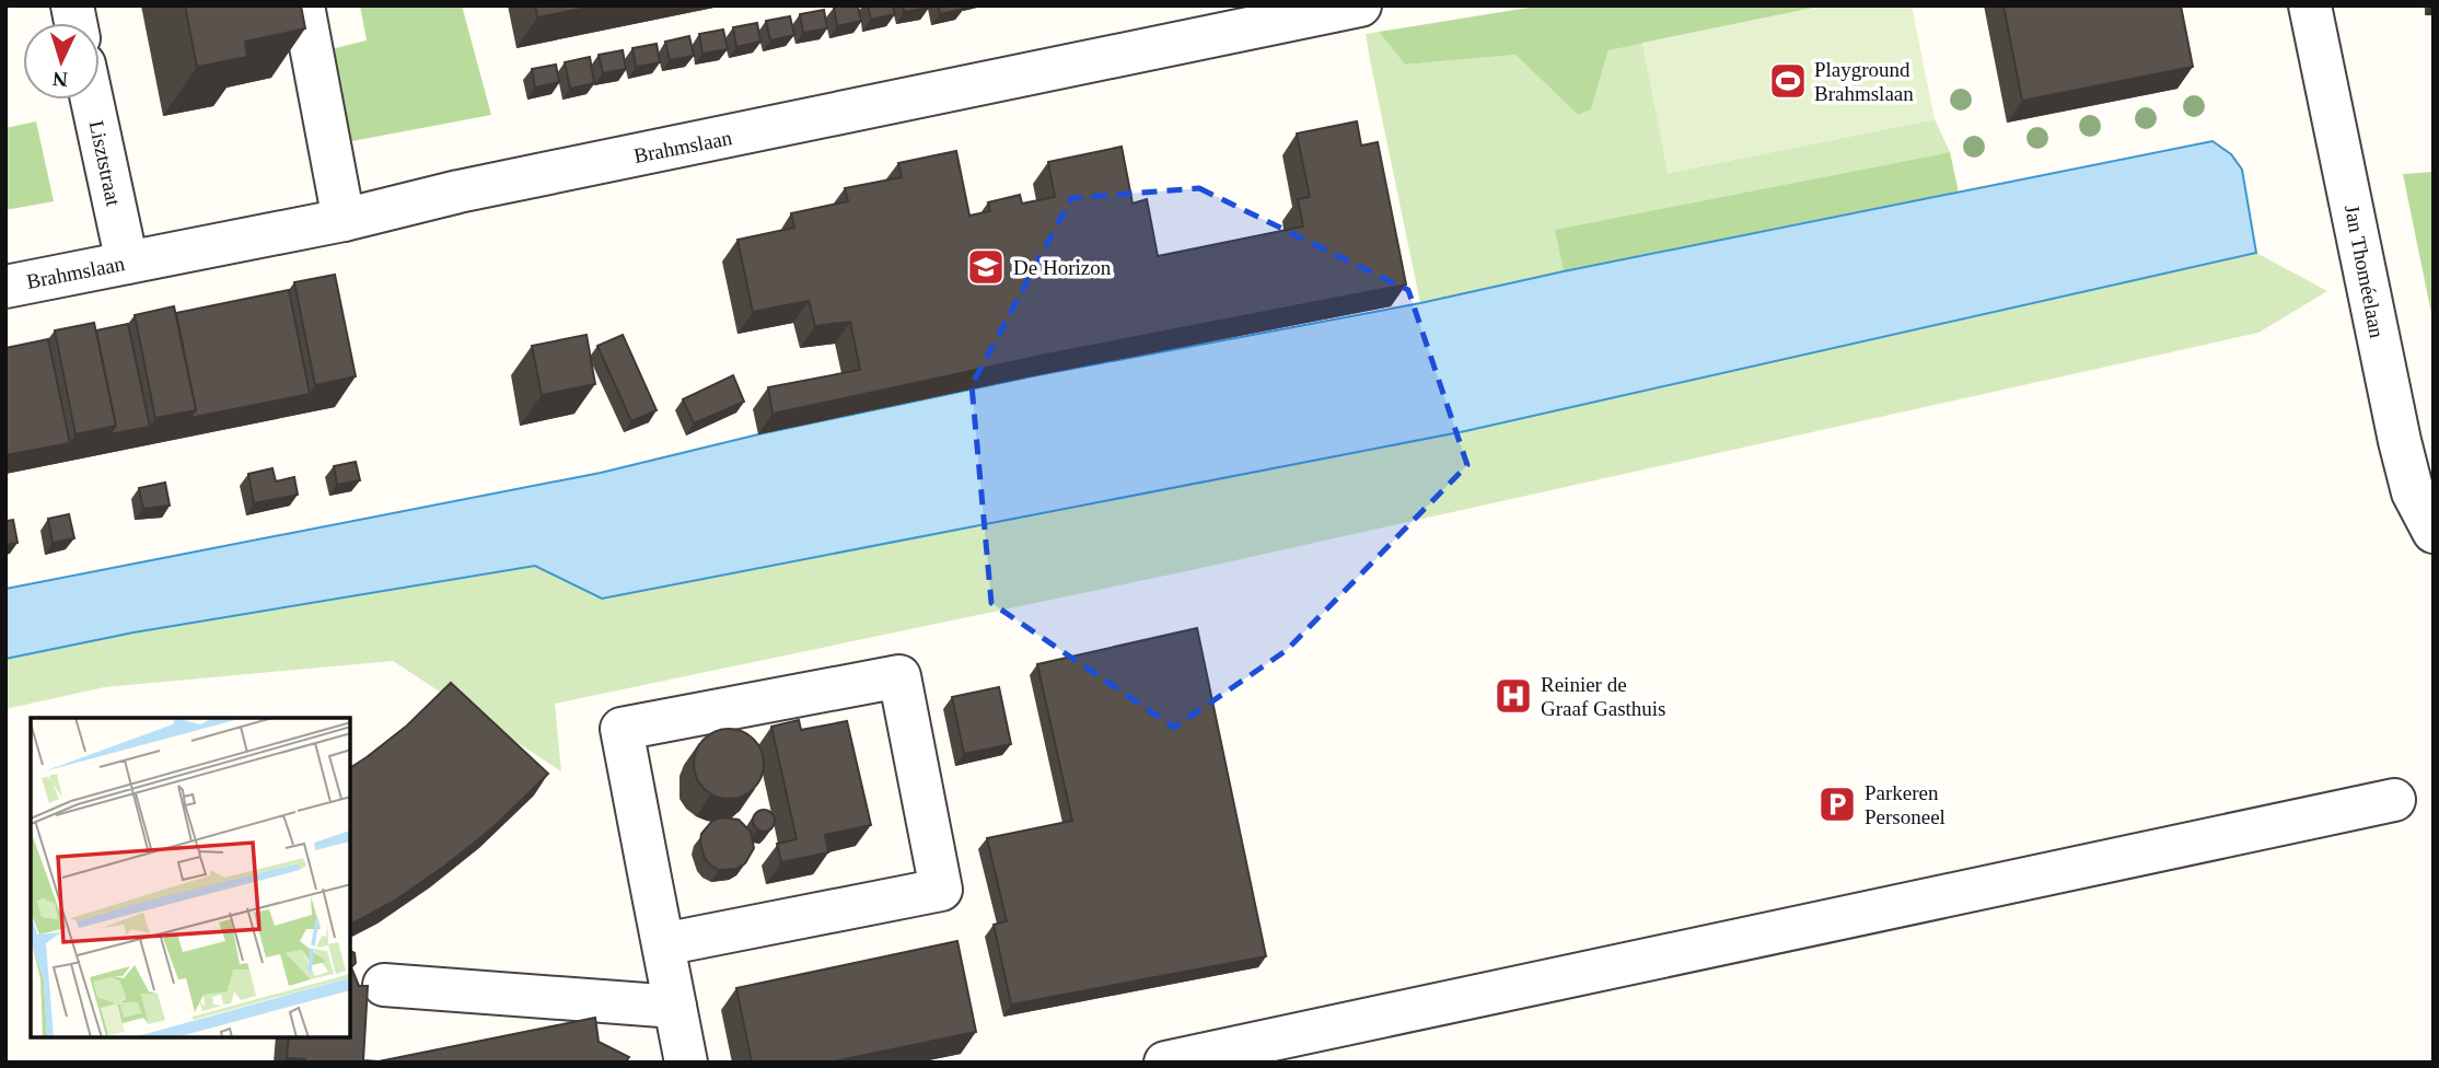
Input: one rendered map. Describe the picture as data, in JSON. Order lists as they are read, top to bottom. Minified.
{"streets":{"street":["Brahmslaan","Lisztstraat","Jan Thoméelaan"]},"crossings":[["Brahmslaan","Lisztstraat"]],"places":{"sports":["Playground Brahmslaan"],"school or university":["De Horizon"],"hospital":["Reinier de Graaf Gasthuis"],"parking":["Parkeren Personeel"]},"north":"bottom"}
